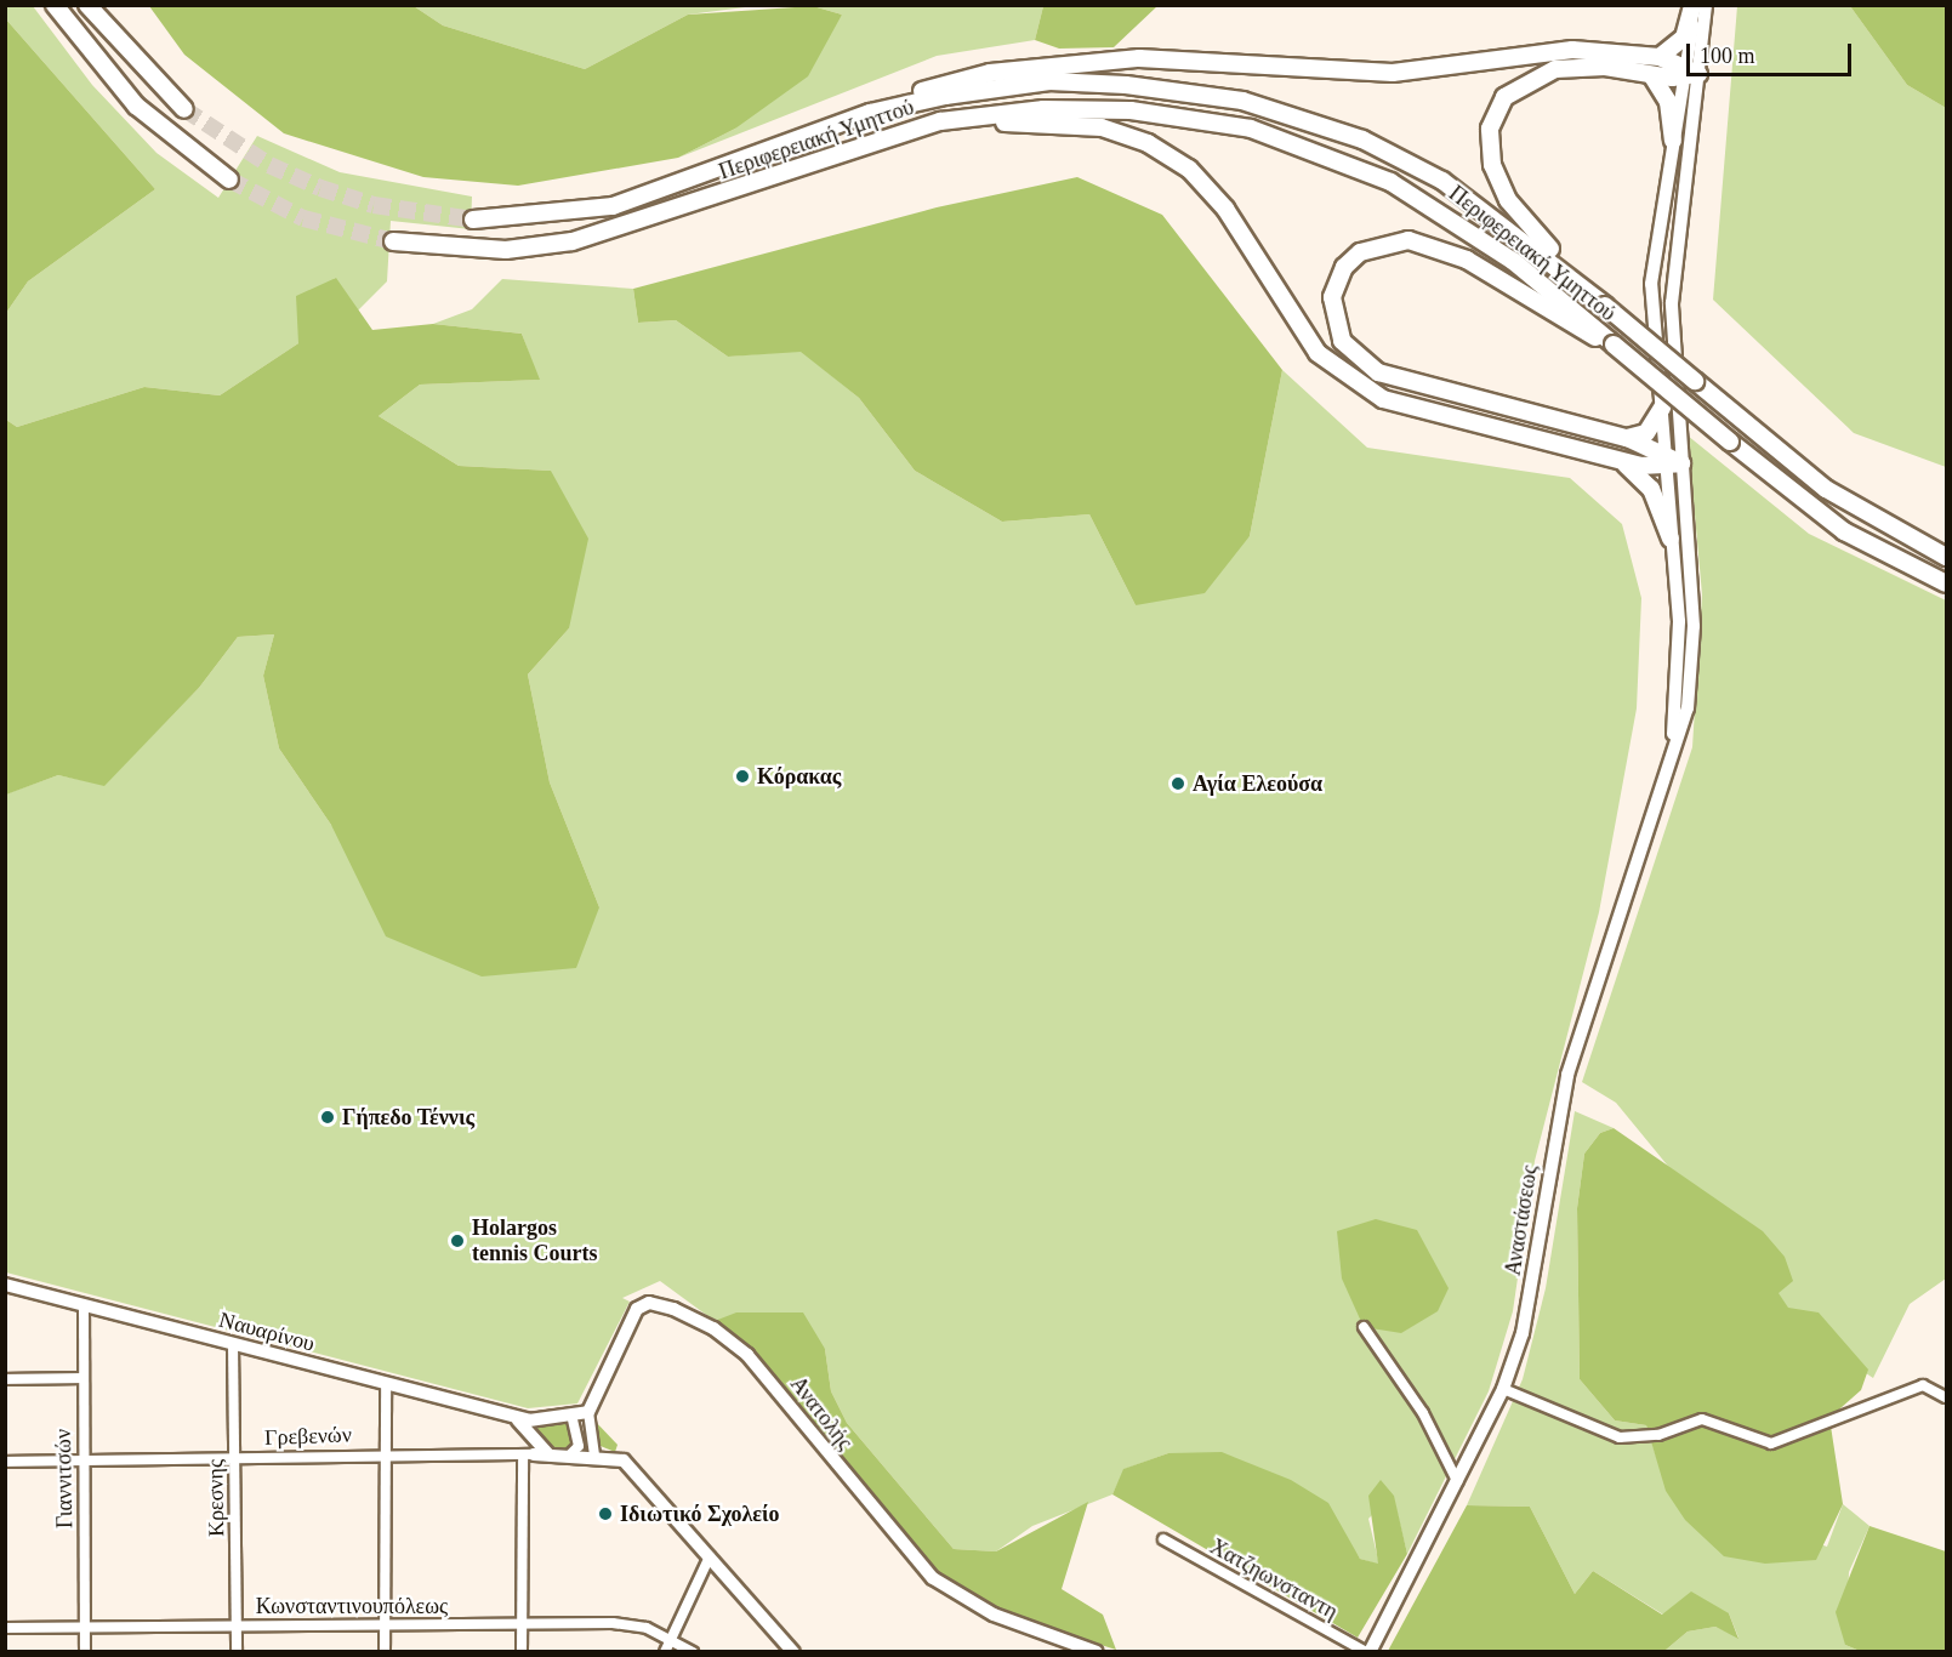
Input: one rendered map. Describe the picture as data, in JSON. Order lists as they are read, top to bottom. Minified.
{"streets":{"highway":["Περιφερειακή Υμηττού"],"street":["Αναστάσεως","Ναυαρίνου","Ανατολής","Γρεβενών","Γιαννιτσών","Κρεσνης","Χατζηωνσταντη","Κωνσταντινουπόλεως"]},"crossings":[["Αναστάσεως","Χατζηωνσταντη"],["Ναυαρίνου","Ανατολής"],["Ναυαρίνου","Γιαννιτσών"],["Ναυαρίνου","Κρεσνης"],["Ανατολής","Γρεβενών"],["Γρεβενών","Γιαννιτσών"],["Γρεβενών","Κρεσνης"],["Γιαννιτσών","Κωνσταντινουπόλεως"],["Κρεσνης","Κωνσταντινουπόλεως"]],"places":["Κόρακας","Αγία Ελεούσα","Γήπεδο Τέννις","Holargos tennis Courts","Ιδιωτικό Σχολείο"],"scale_bar":"100 m"}
